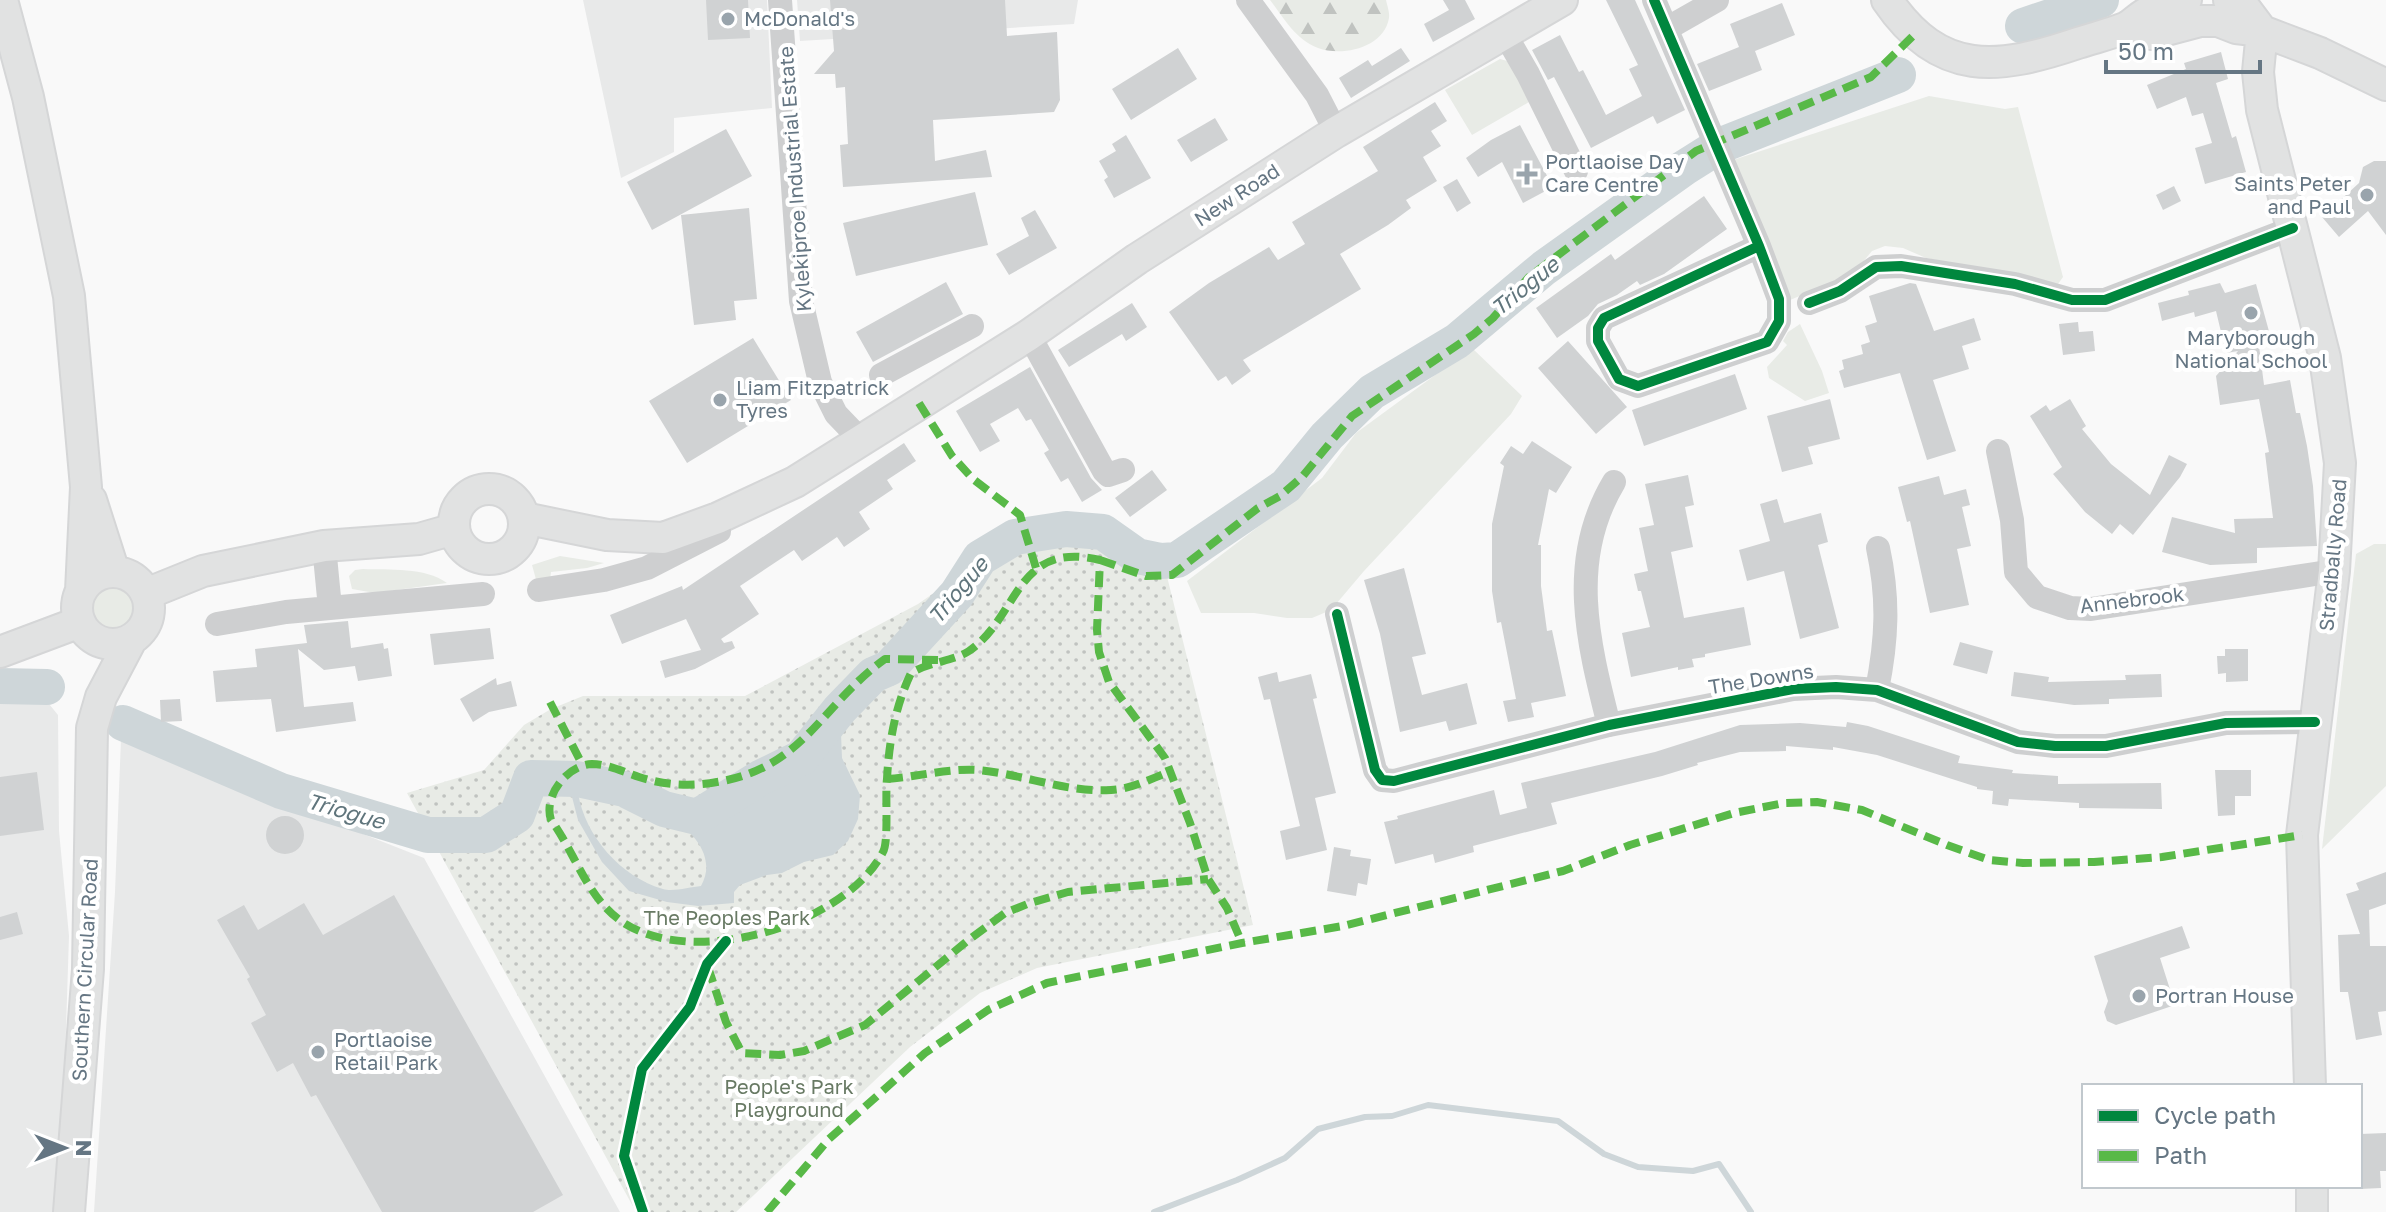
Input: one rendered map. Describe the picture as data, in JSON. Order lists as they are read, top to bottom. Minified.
{"streets":{"main road":["New Road","Stradbally Road","Southern Circular Road"],"street":["Kylekiproe Industrial Estate","Annebrook","The Downs"]},"crossings":[["Kylekiproe Industrial Estate","New Road"],["Stradbally Road","Annebrook"],["Stradbally Road","The Downs"]],"water":["Triogue"],"parks":["The Peoples Park","People's Park Playground"],"places":{"other":["McDonald's","Saints Peter and Paul","Maryborough National School","Liam Fitzpatrick Tyres","Portran House","Portlaoise Retail Park"],"health":["Portlaoise Day Care Centre"]},"legend":["Cycle path","Path"],"scale_bar":"50 m","north":"right"}
